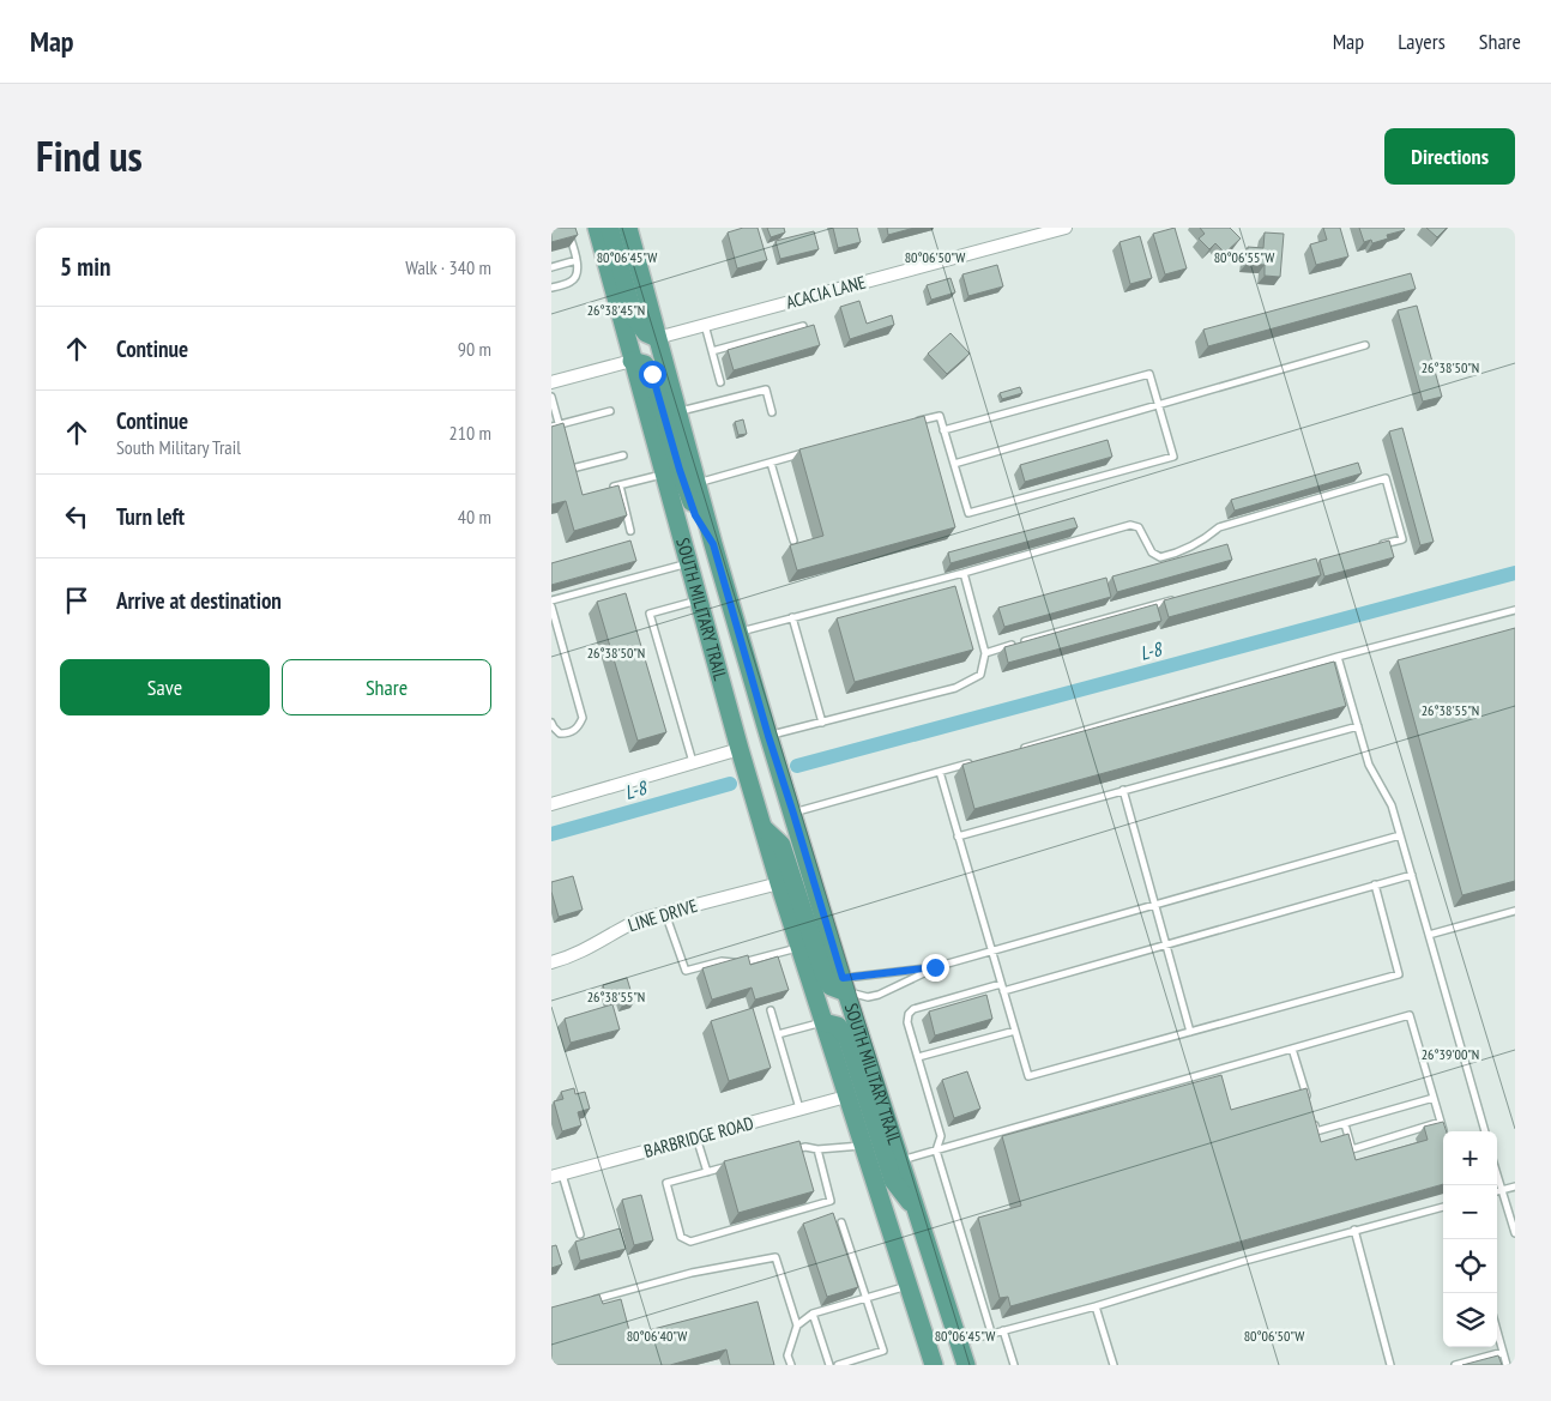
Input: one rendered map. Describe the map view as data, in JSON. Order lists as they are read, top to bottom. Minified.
{"streets":{"main road":["SOUTH MILITARY TRAIL"],"street":["ACACIA LANE","LINE DRIVE","BARBRIDGE ROAD"]},"crossings":[["ACACIA LANE","SOUTH MILITARY TRAIL"],["SOUTH MILITARY TRAIL","LINE DRIVE"],["SOUTH MILITARY TRAIL","BARBRIDGE ROAD"]],"water":["L-8"],"page":{"header":"Map","nav":["Map","Layers","Share"],"title":"Find us","buttons":["Directions",["Save","Share"]],"heading":["5 min","Walk · 340 m"],"list":[["Continue","90 m"],["Continue","South Military Trail","210 m"],["Turn left","40 m"],"Arrive at destination"],"map_buttons":["+","−"]},"coordinates":["80°06'45\"W","80°06'50\"W","80°06'55\"W","26°38'45\"N","26°38'50\"N","26°38'55\"N","26°39'00\"N","80°06'40\"W"]}
